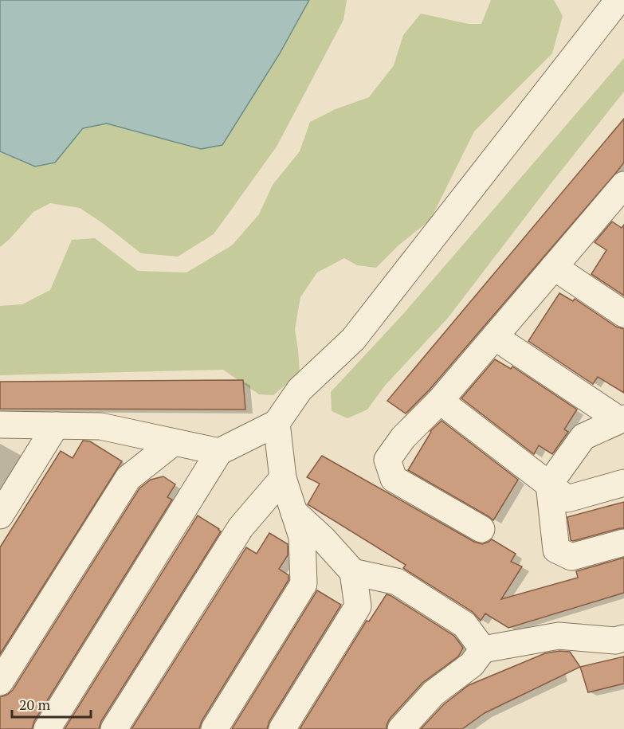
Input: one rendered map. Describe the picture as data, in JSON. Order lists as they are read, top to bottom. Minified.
{"scale_bar":"20 m"}
